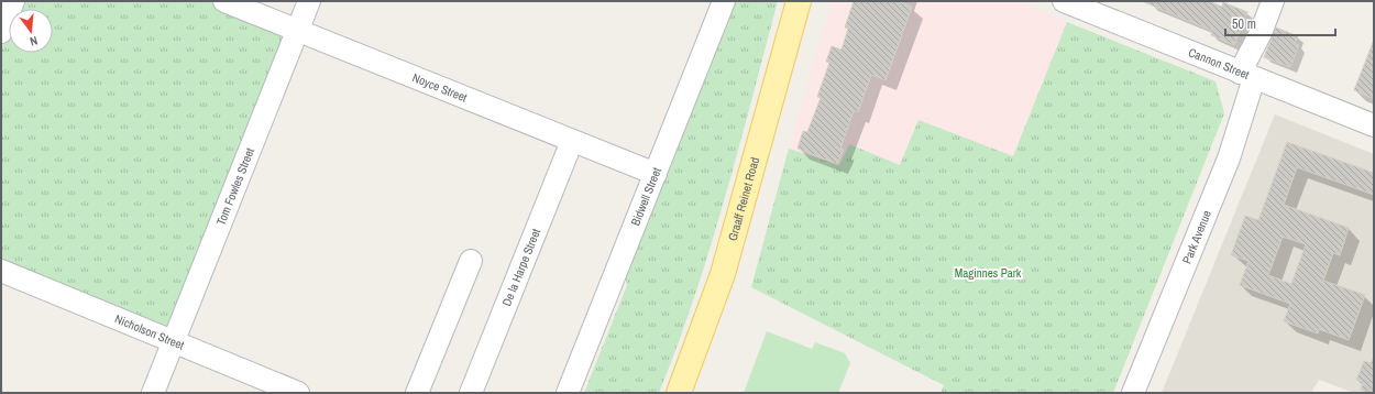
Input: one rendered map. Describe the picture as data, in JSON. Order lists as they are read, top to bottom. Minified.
{"streets":{"main road":["Graaff Reinet Road"],"street":["Cannon Street","Noyce Street","Tom Fowles Street","Bidwell Street","Park Avenue","De la Harpe Street","Nicholson Street"]},"crossings":[["Cannon Street","Park Avenue"],["Noyce Street","Tom Fowles Street"],["Noyce Street","Bidwell Street"],["Noyce Street","De la Harpe Street"],["Tom Fowles Street","Nicholson Street"]],"parks":["Maginnes Park"],"scale_bar":"50 m","north":"bottom"}
